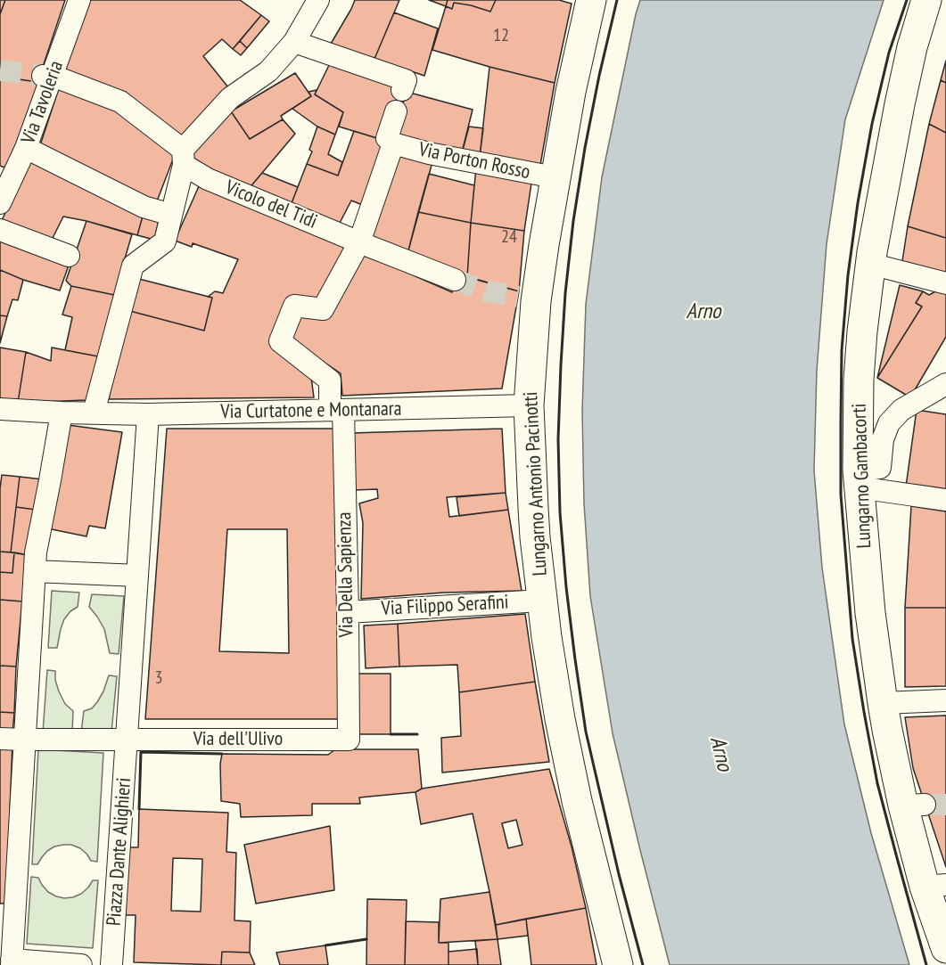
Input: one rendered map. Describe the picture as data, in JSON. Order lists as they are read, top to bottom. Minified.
{"streets":{"street":["Via Tavoleria","Via Porton Rosso","Vicolo del Tidi","Via Curtatone e Montanara","Lungarno Gambacorti","Lungarno Antonio Pacinotti","Via Della Sapienza","Via Filippo Serafini","Via dell'Ulivo","Piazza Dante Alighieri"]},"crossings":[["Via Tavoleria","Vicolo del Tidi"],["Via Porton Rosso","Vicolo del Tidi"],["Via Porton Rosso","Lungarno Antonio Pacinotti"],["Via Porton Rosso","Via Della Sapienza"],["Vicolo del Tidi","Via Della Sapienza"],["Via Curtatone e Montanara","Lungarno Antonio Pacinotti"],["Via Curtatone e Montanara","Via Della Sapienza"],["Via Curtatone e Montanara","Piazza Dante Alighieri"],["Lungarno Antonio Pacinotti","Via Filippo Serafini"],["Via Della Sapienza","Via Filippo Serafini"],["Via Della Sapienza","Via dell'Ulivo"],["Via dell'Ulivo","Piazza Dante Alighieri"]],"water":["Arno"],"house_numbers":["12","24","3"]}
